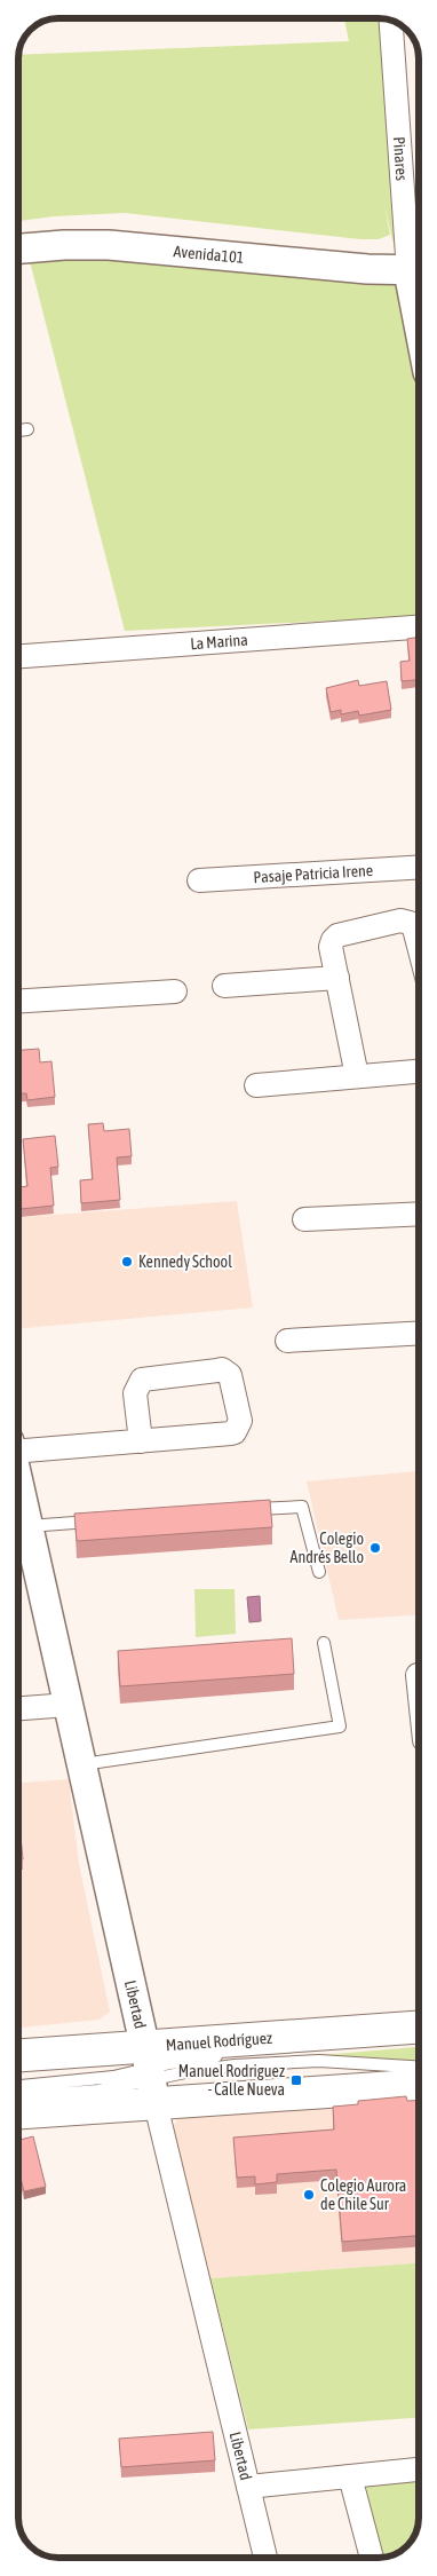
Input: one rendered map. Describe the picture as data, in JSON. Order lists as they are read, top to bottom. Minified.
{"streets":{"main road":["Manuel Rodríguez"],"street":["Pinares","Avenida101","La Marina","Pasaje Patricia Irene","Libertad"]},"crossings":[["Libertad","Manuel Rodríguez"]],"places":{"other":["Kennedy School","Colegio Andrés Bello","Colegio Aurora de Chile Sur"],"transit":["Manuel Rodriguez - Calle Nueva"]}}
